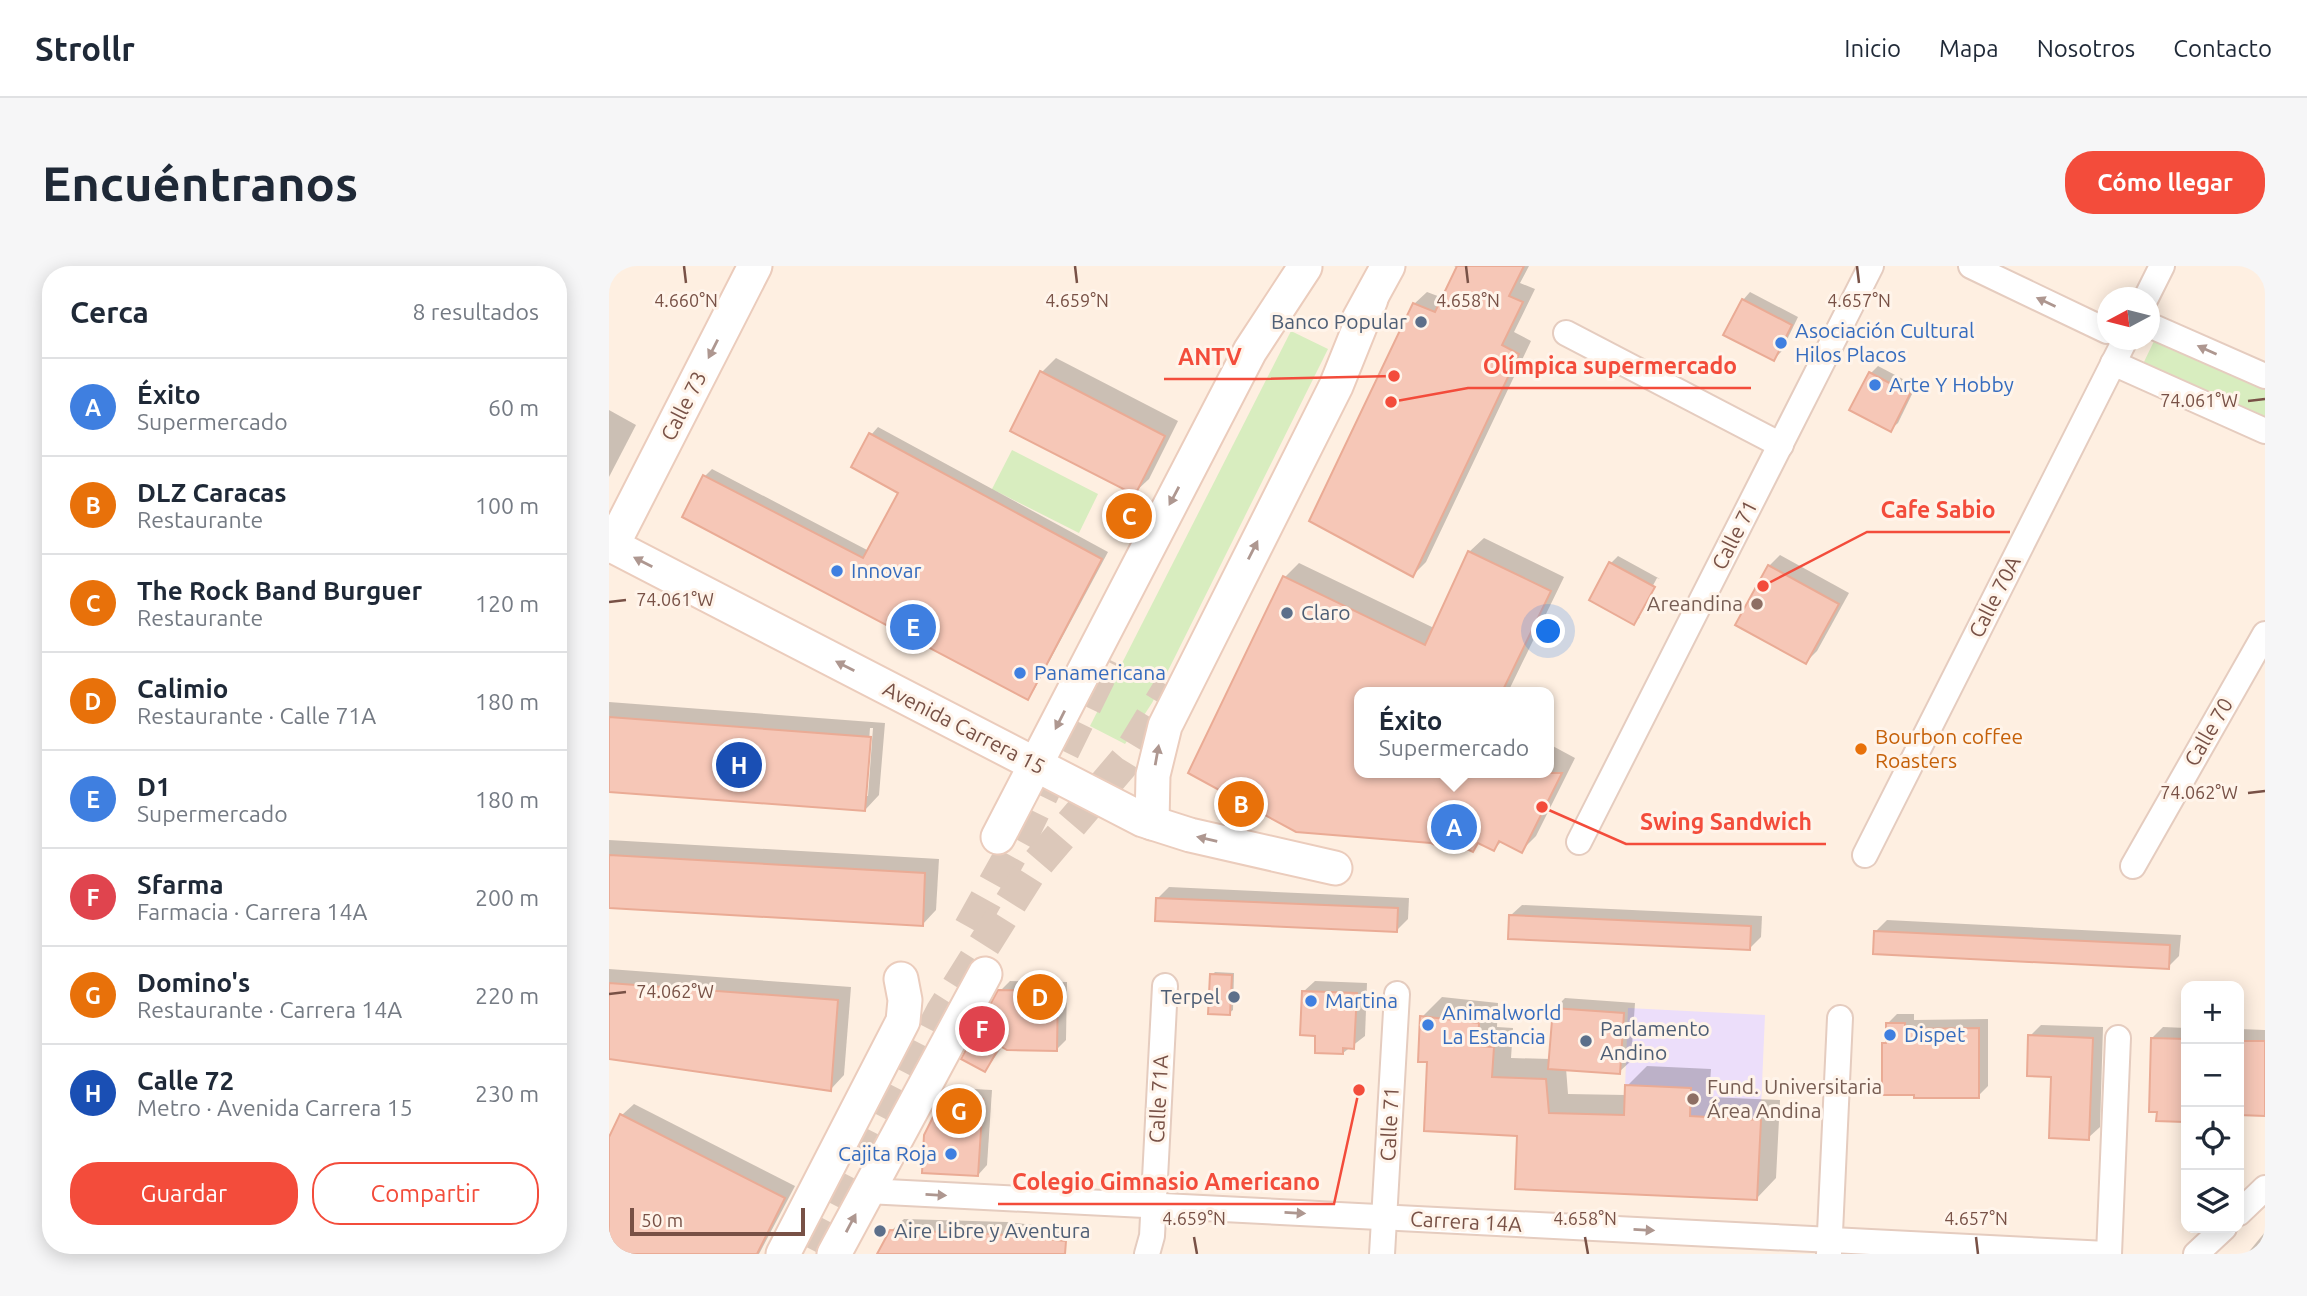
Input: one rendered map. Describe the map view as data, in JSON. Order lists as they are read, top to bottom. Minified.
{"streets":{"main road":["Calle 73","Avenida Carrera 15"],"street":["Calle 71","Calle 70A","Calle 70","Calle 71A","Carrera 14A"]},"crossings":[["Calle 73","Avenida Carrera 15"],["Calle 71","Carrera 14A"],["Calle 71A","Carrera 14A"]],"one_way":["Calle 73","Avenida Carrera 15","Carrera 14A"],"places":["Banco Popular","Asociación Cultural Hilos Placos","ANTV","Arte Y Hobby","Olímpica supermercado","Innovar","Cafe Sabio","Areandina","Claro","Panamericana","Bourbon coffee Roasters","Swing Sandwich","Terpel","Martina","Animalworld La Estancia","Dispet","Parlamento Andino","Colegio Gimnasio Americano","Fund. Universitaria Área Andina","Cajita Roja","Aire Libre y Aventura"],"scale_bar":"50 m","north":"left","page":{"header":"Strollr","nav":["Inicio","Mapa","Nosotros","Contacto"],"buttons":["Cómo llegar",["Guardar","Compartir"]],"title":"Encuéntranos","heading":["Cerca","8 resultados"],"list":[{"mark":"A","name":"Éxito","note":"Supermercado","value":"60 m"},{"mark":"B","name":"DLZ Caracas","note":"Restaurante","value":"100 m"},{"mark":"C","name":"The Rock Band Burguer","note":"Restaurante","value":"120 m"},{"mark":"D","name":"Calimio","note":"Restaurante · Calle 71A","value":"180 m"},{"mark":"E","name":"D1","note":"Supermercado","value":"180 m"},{"mark":"F","name":"Sfarma","note":"Farmacia · Carrera 14A","value":"200 m"},{"mark":"G","name":"Domino's","note":"Restaurante · Carrera 14A","value":"220 m"},{"mark":"H","name":"Calle 72","note":"Metro · Avenida Carrera 15","value":"230 m"}],"pins":["C","E","H","B","A","D","F","G"],"popup":["Éxito","Supermercado"],"map_buttons":["+","−"],"scale":"50 m"},"coordinates":["4.660°N","4.659°N","4.658°N","4.657°N","74.061°W","74.062°W"]}
